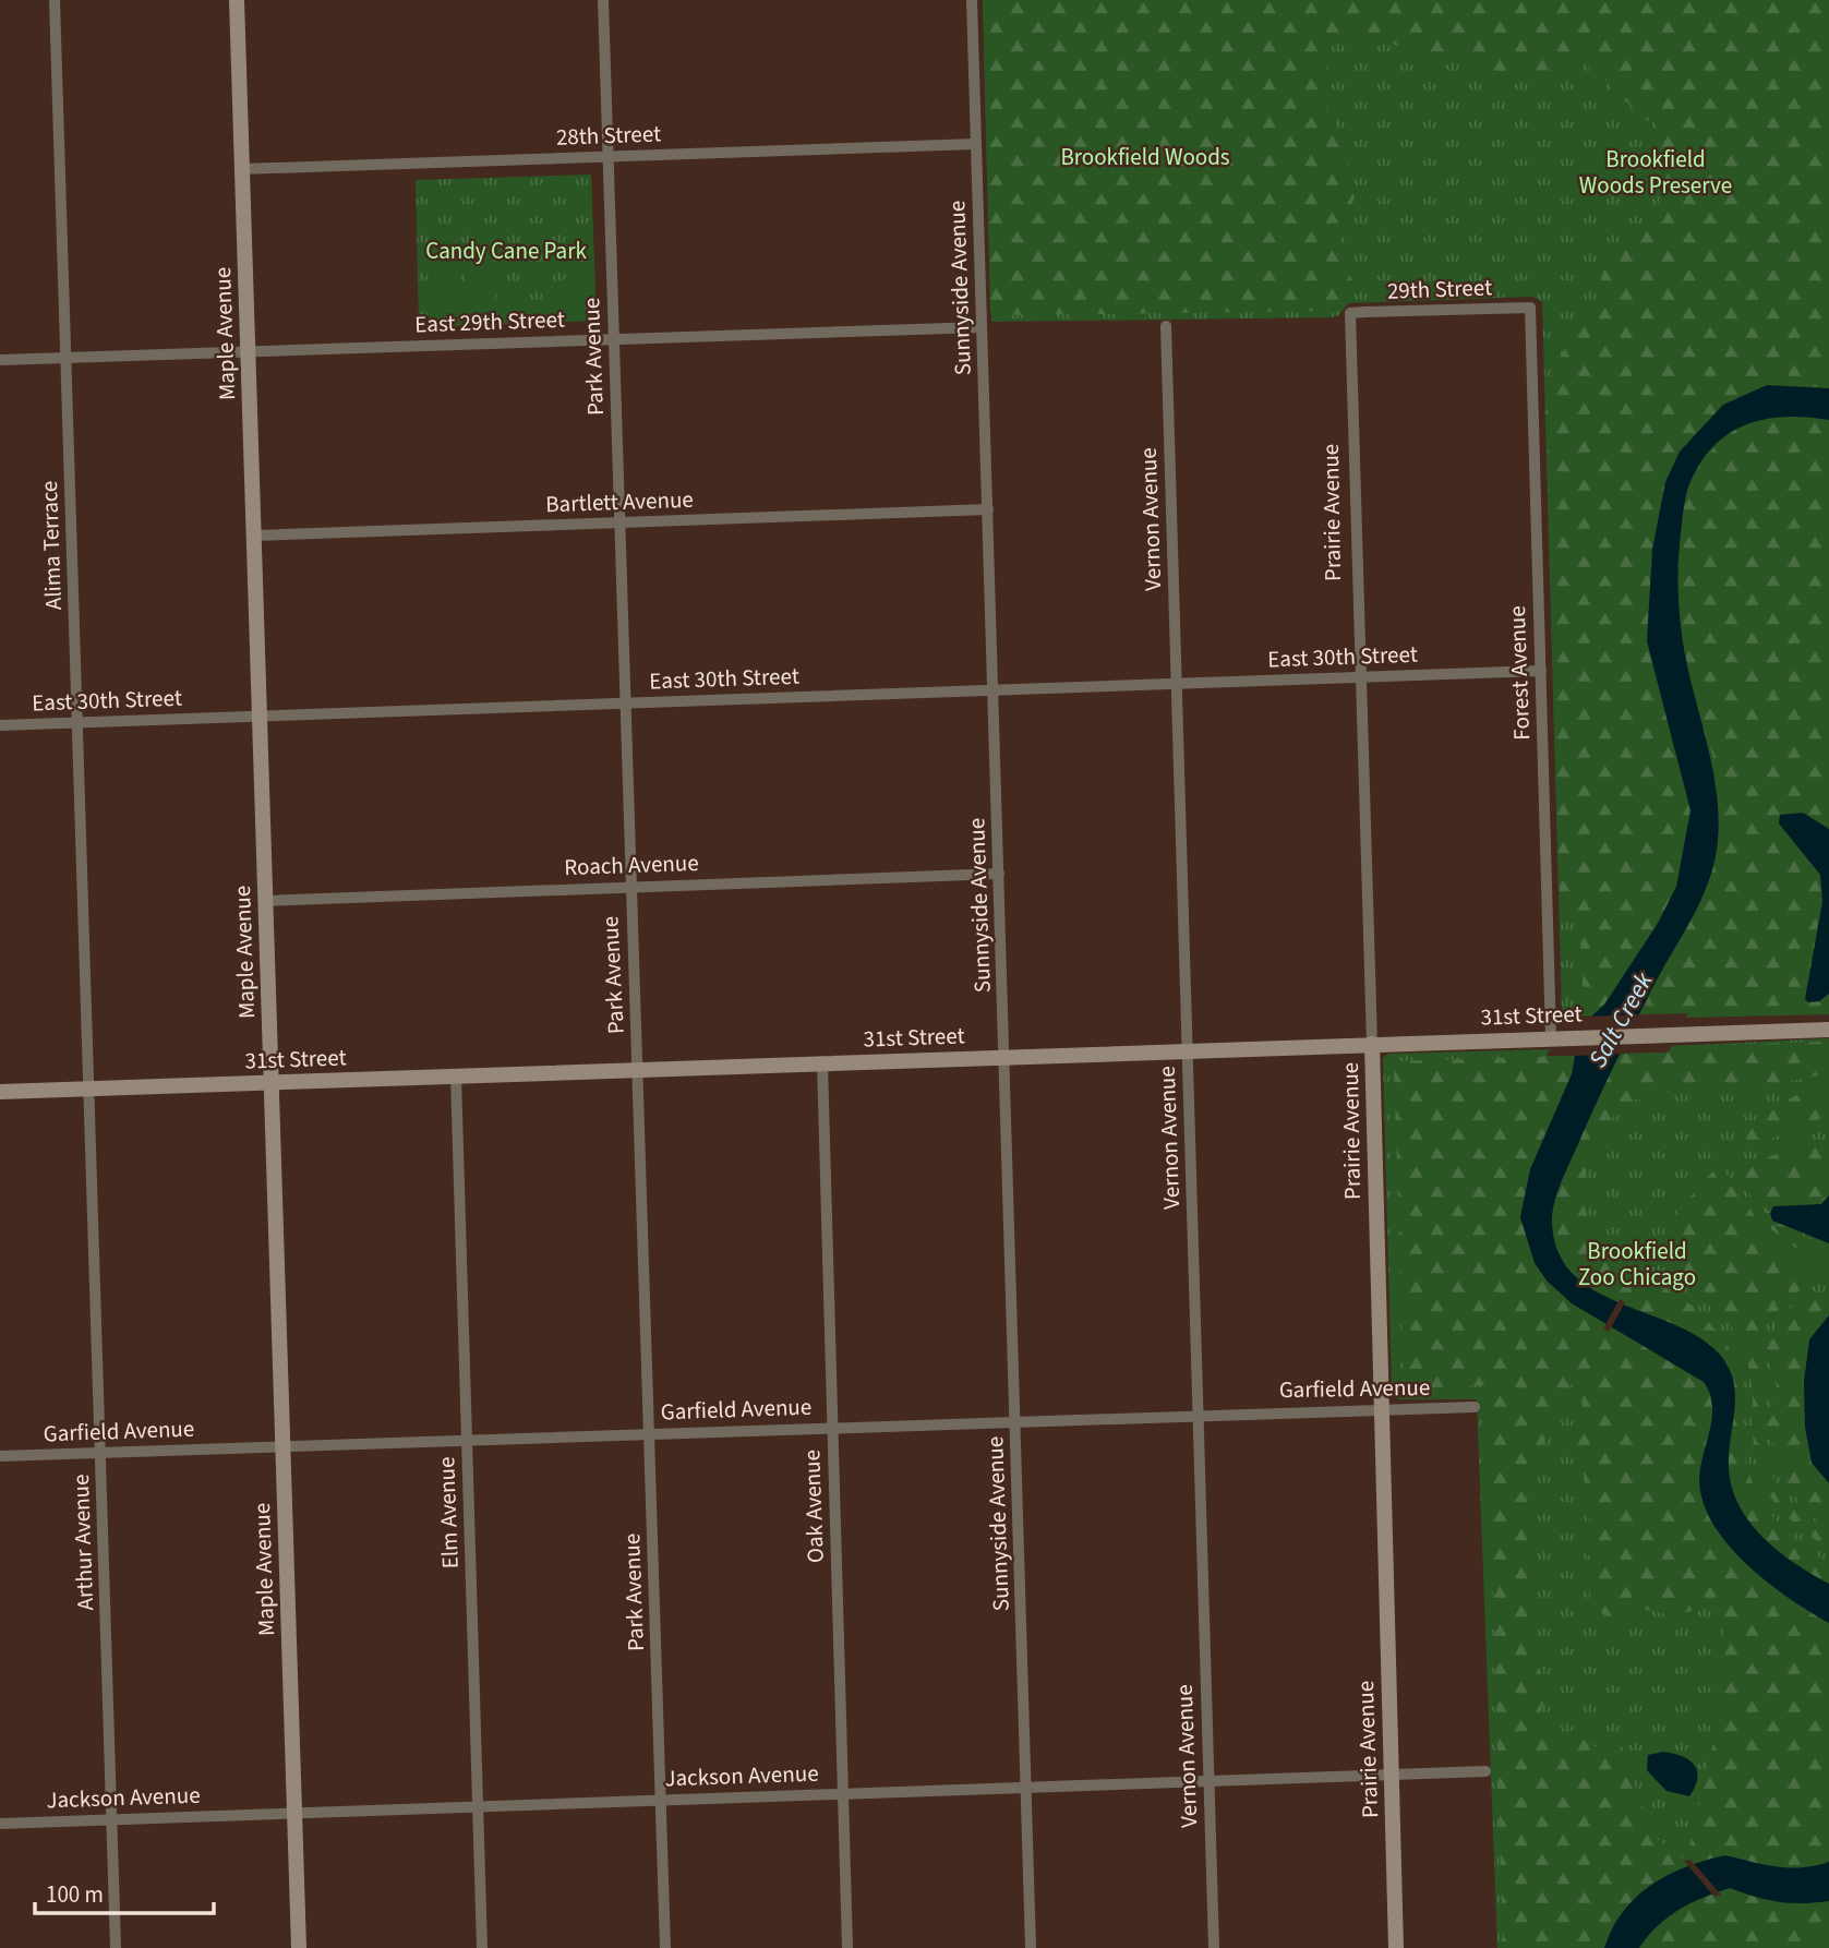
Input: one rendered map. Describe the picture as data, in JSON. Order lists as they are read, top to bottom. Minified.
{"streets":{"street":["28th Street","Sunnyside Avenue","29th Street","East 29th Street","Maple Avenue","Park Avenue","Bartlett Avenue","Prairie Avenue","Vernon Avenue","Alima Terrace","East 30th Street","Forest Avenue","Roach Avenue","31st Street","Garfield Avenue","Oak Avenue","Elm Avenue","Arthur Avenue","Jackson Avenue"]},"crossings":[["28th Street","Sunnyside Avenue"],["28th Street","Maple Avenue"],["28th Street","Park Avenue"],["Sunnyside Avenue","East 29th Street"],["Sunnyside Avenue","Bartlett Avenue"],["Sunnyside Avenue","East 30th Street"],["Sunnyside Avenue","Roach Avenue"],["Sunnyside Avenue","31st Street"],["Sunnyside Avenue","Garfield Avenue"],["Sunnyside Avenue","Jackson Avenue"],["29th Street","Prairie Avenue"],["29th Street","Forest Avenue"],["East 29th Street","Maple Avenue"],["East 29th Street","Park Avenue"],["East 29th Street","Alima Terrace"],["Maple Avenue","Bartlett Avenue"],["Maple Avenue","East 30th Street"],["Maple Avenue","Roach Avenue"],["Maple Avenue","31st Street"],["Maple Avenue","Garfield Avenue"],["Maple Avenue","Jackson Avenue"],["Park Avenue","Bartlett Avenue"],["Park Avenue","East 30th Street"],["Park Avenue","Roach Avenue"],["Park Avenue","31st Street"],["Park Avenue","Garfield Avenue"],["Park Avenue","Jackson Avenue"],["Prairie Avenue","East 30th Street"],["Prairie Avenue","31st Street"],["Prairie Avenue","Garfield Avenue"],["Prairie Avenue","Jackson Avenue"],["Vernon Avenue","East 30th Street"],["Vernon Avenue","31st Street"],["Vernon Avenue","Garfield Avenue"],["Vernon Avenue","Jackson Avenue"],["Alima Terrace","East 30th Street"],["Alima Terrace","31st Street"],["Alima Terrace","Arthur Avenue"],["East 30th Street","Forest Avenue"],["Forest Avenue","31st Street"],["31st Street","Oak Avenue"],["31st Street","Elm Avenue"],["31st Street","Arthur Avenue"],["Garfield Avenue","Oak Avenue"],["Garfield Avenue","Elm Avenue"],["Garfield Avenue","Arthur Avenue"],["Oak Avenue","Jackson Avenue"],["Elm Avenue","Jackson Avenue"],["Arthur Avenue","Jackson Avenue"]],"water":["Salt Creek"],"parks":["Brookfield Woods","Brookfield Woods Preserve","Candy Cane Park","Brookfield Zoo Chicago"],"scale_bar":"100 m"}
